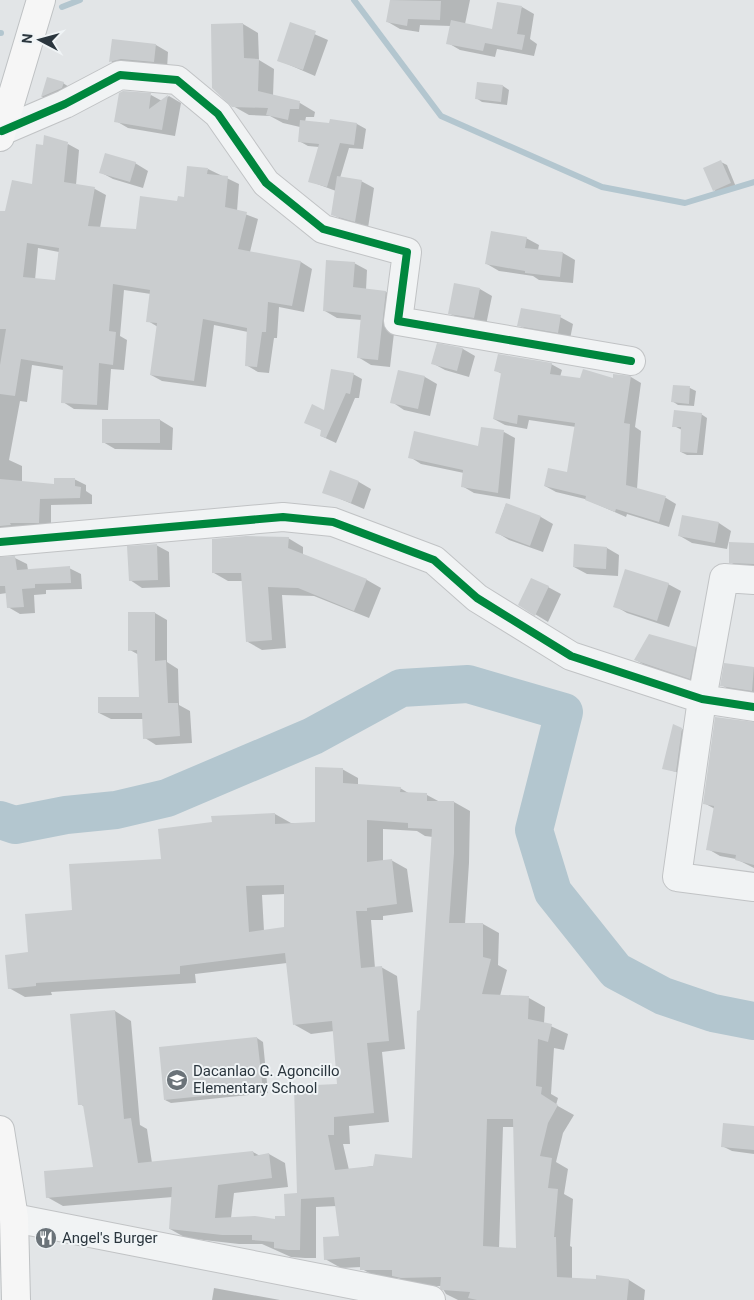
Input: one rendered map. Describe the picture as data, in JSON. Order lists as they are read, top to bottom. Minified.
{"places":{"school or university":["Dacanlao G. Agoncillo Elementary School"],"restaurant":["Angel's Burger"]},"north":"left"}
